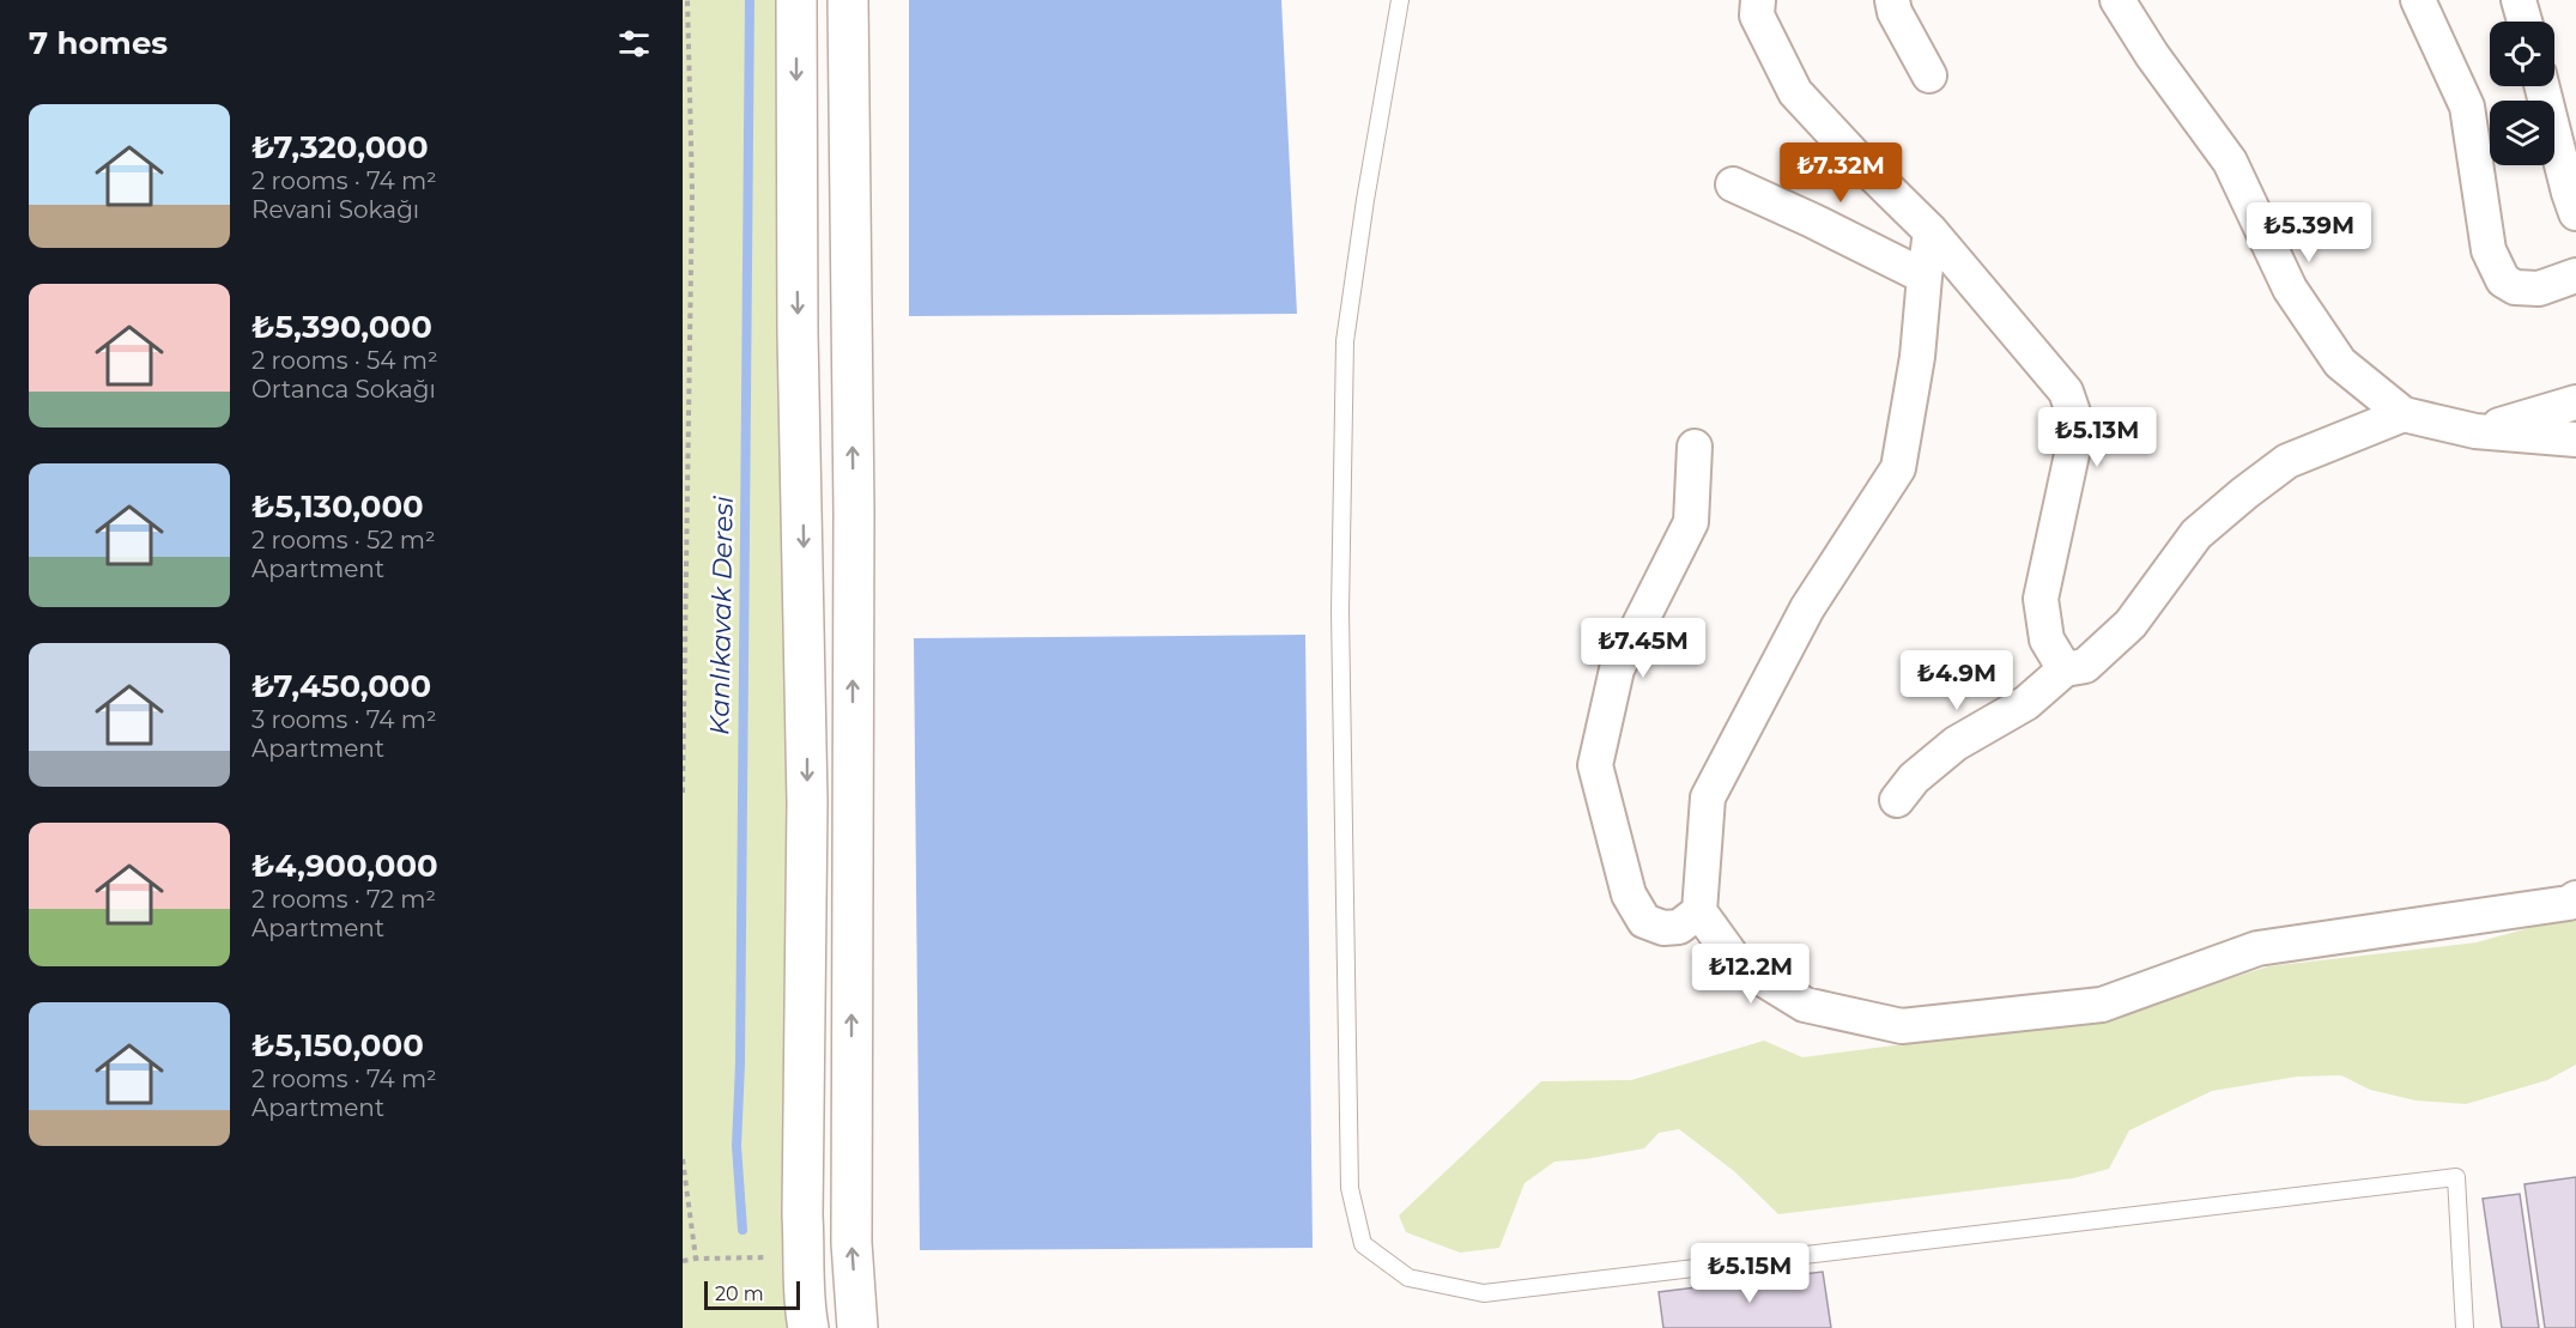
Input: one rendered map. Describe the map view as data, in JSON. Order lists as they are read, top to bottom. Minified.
{"water":["Kanlıkavak Deresi"],"scale_bar":"20 m","page":{"heading":"7 homes","list":[{"name":"₺7,320,000","note":"2 rooms · 74 m² · Revani Sokağı"},{"name":"₺5,390,000","note":"2 rooms · 54 m² · Ortanca Sokağı"},{"name":"₺5,130,000","note":"2 rooms · 52 m² · Apartment"},{"name":"₺7,450,000","note":"3 rooms · 74 m² · Apartment"},{"name":"₺4,900,000","note":"2 rooms · 72 m² · Apartment"},{"name":"₺5,150,000","note":"2 rooms · 74 m² · Apartment"}],"price":["₺7.32M","₺5.39M","₺5.13M","₺7.45M","₺4.9M","₺12.2M","₺5.15M"],"scale":"20 m"}}
